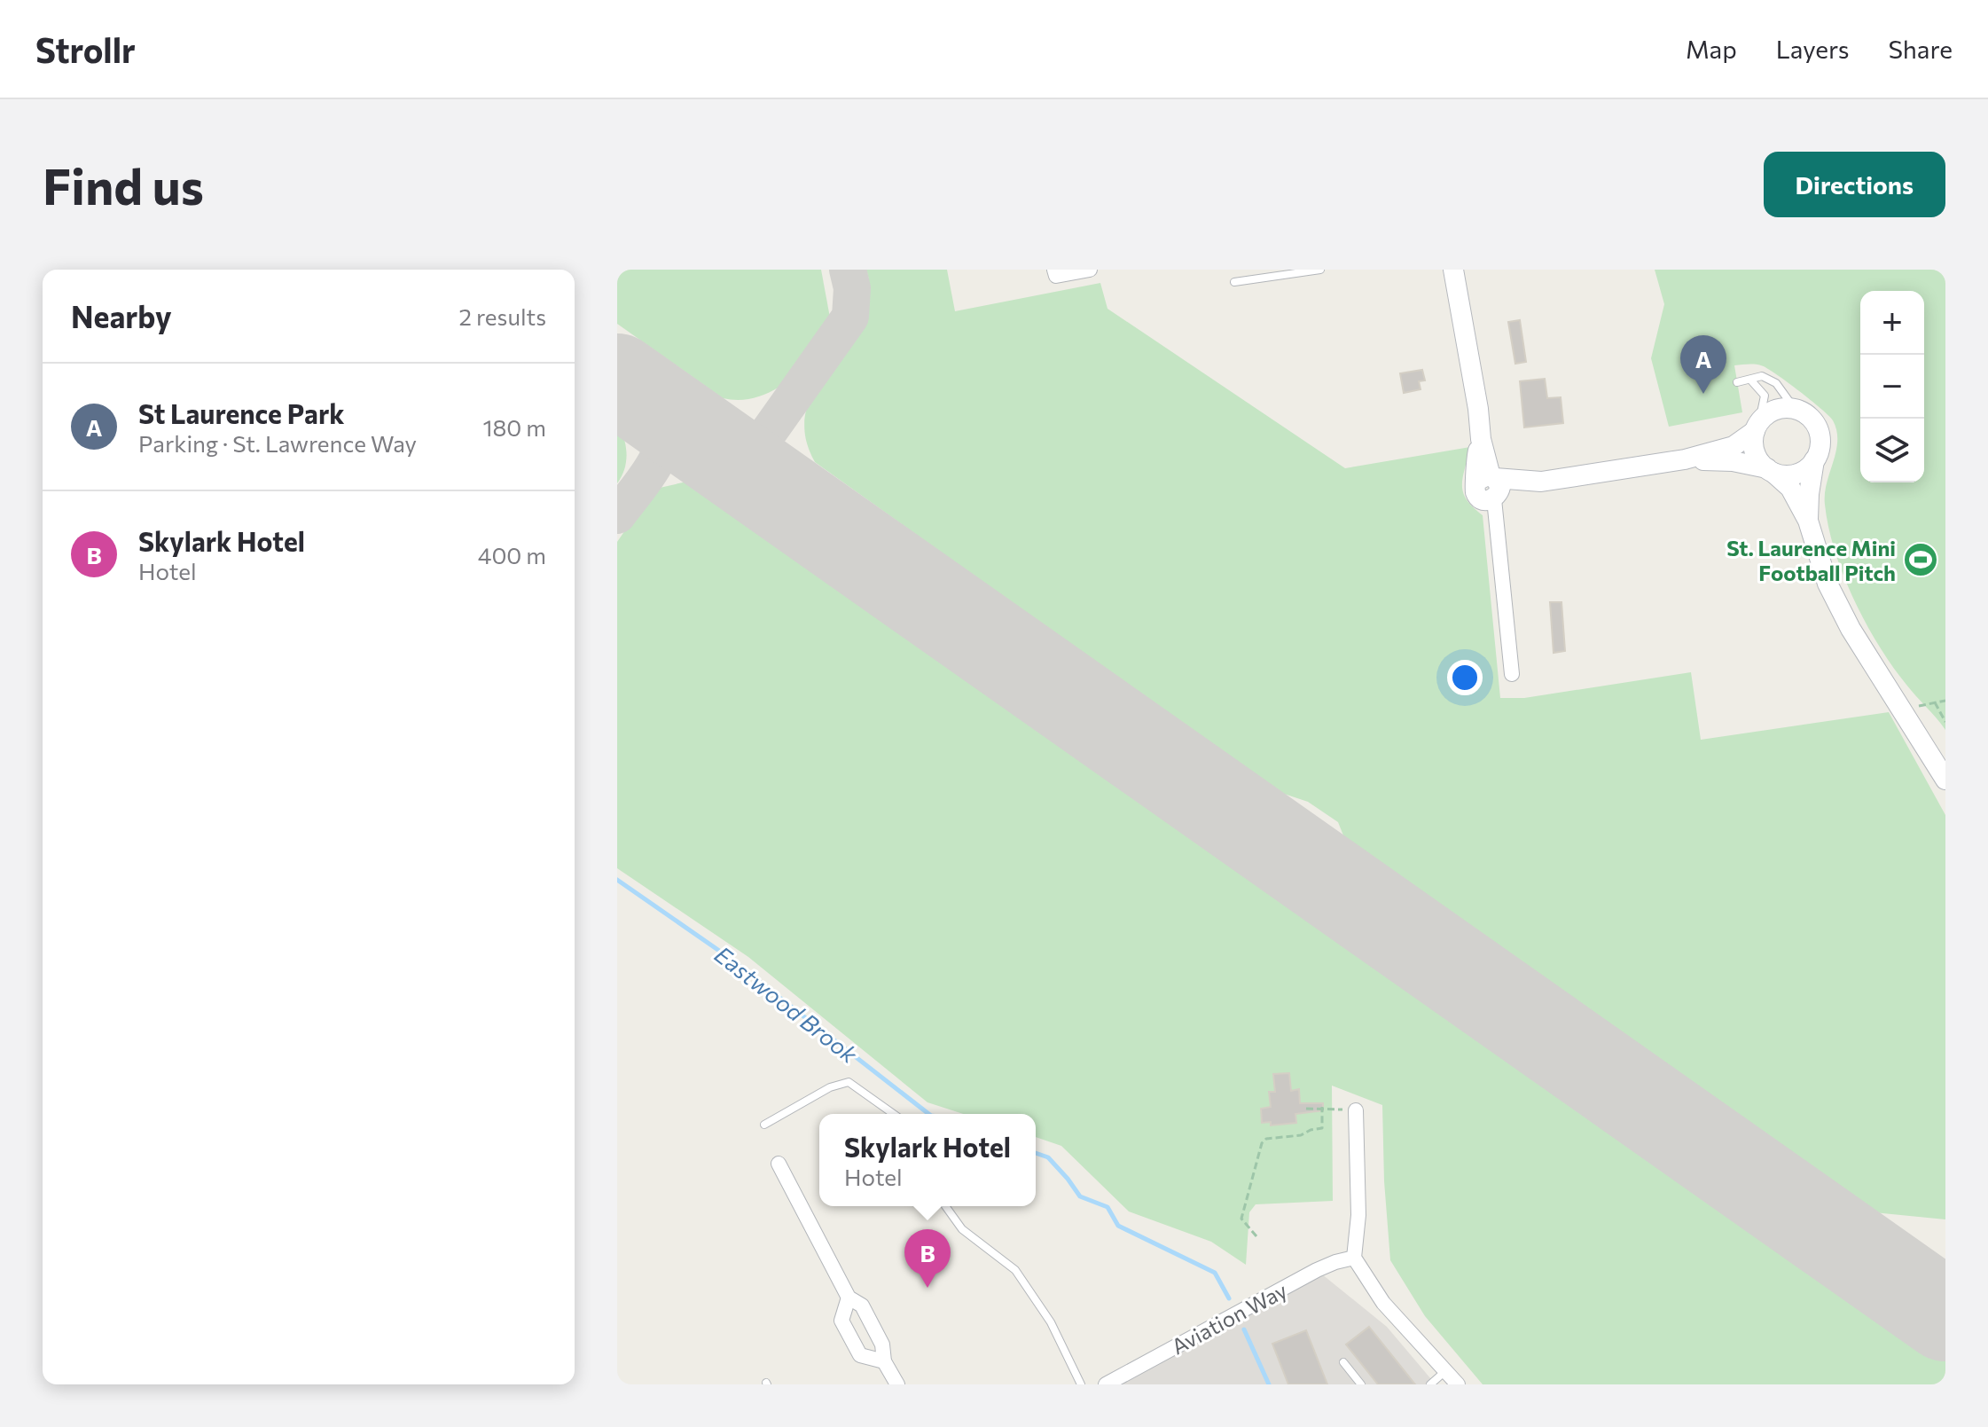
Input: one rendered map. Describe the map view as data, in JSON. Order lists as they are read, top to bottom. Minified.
{"streets":{"street":["Aviation Way"]},"water":["Eastwood Brook"],"places":{"sports":["St. Laurence Mini Football Pitch"]},"page":{"header":"Strollr","nav":["Map","Layers","Share"],"buttons":"Directions","title":"Find us","heading":["Nearby","2 results"],"map_buttons":["+","−"],"pins":["A","B"],"list":[{"mark":"A","name":"St Laurence Park","note":"Parking · St. Lawrence Way","value":"180 m"},{"mark":"B","name":"Skylark Hotel","note":"Hotel","value":"400 m"}],"popup":["Skylark Hotel","Hotel"]}}
